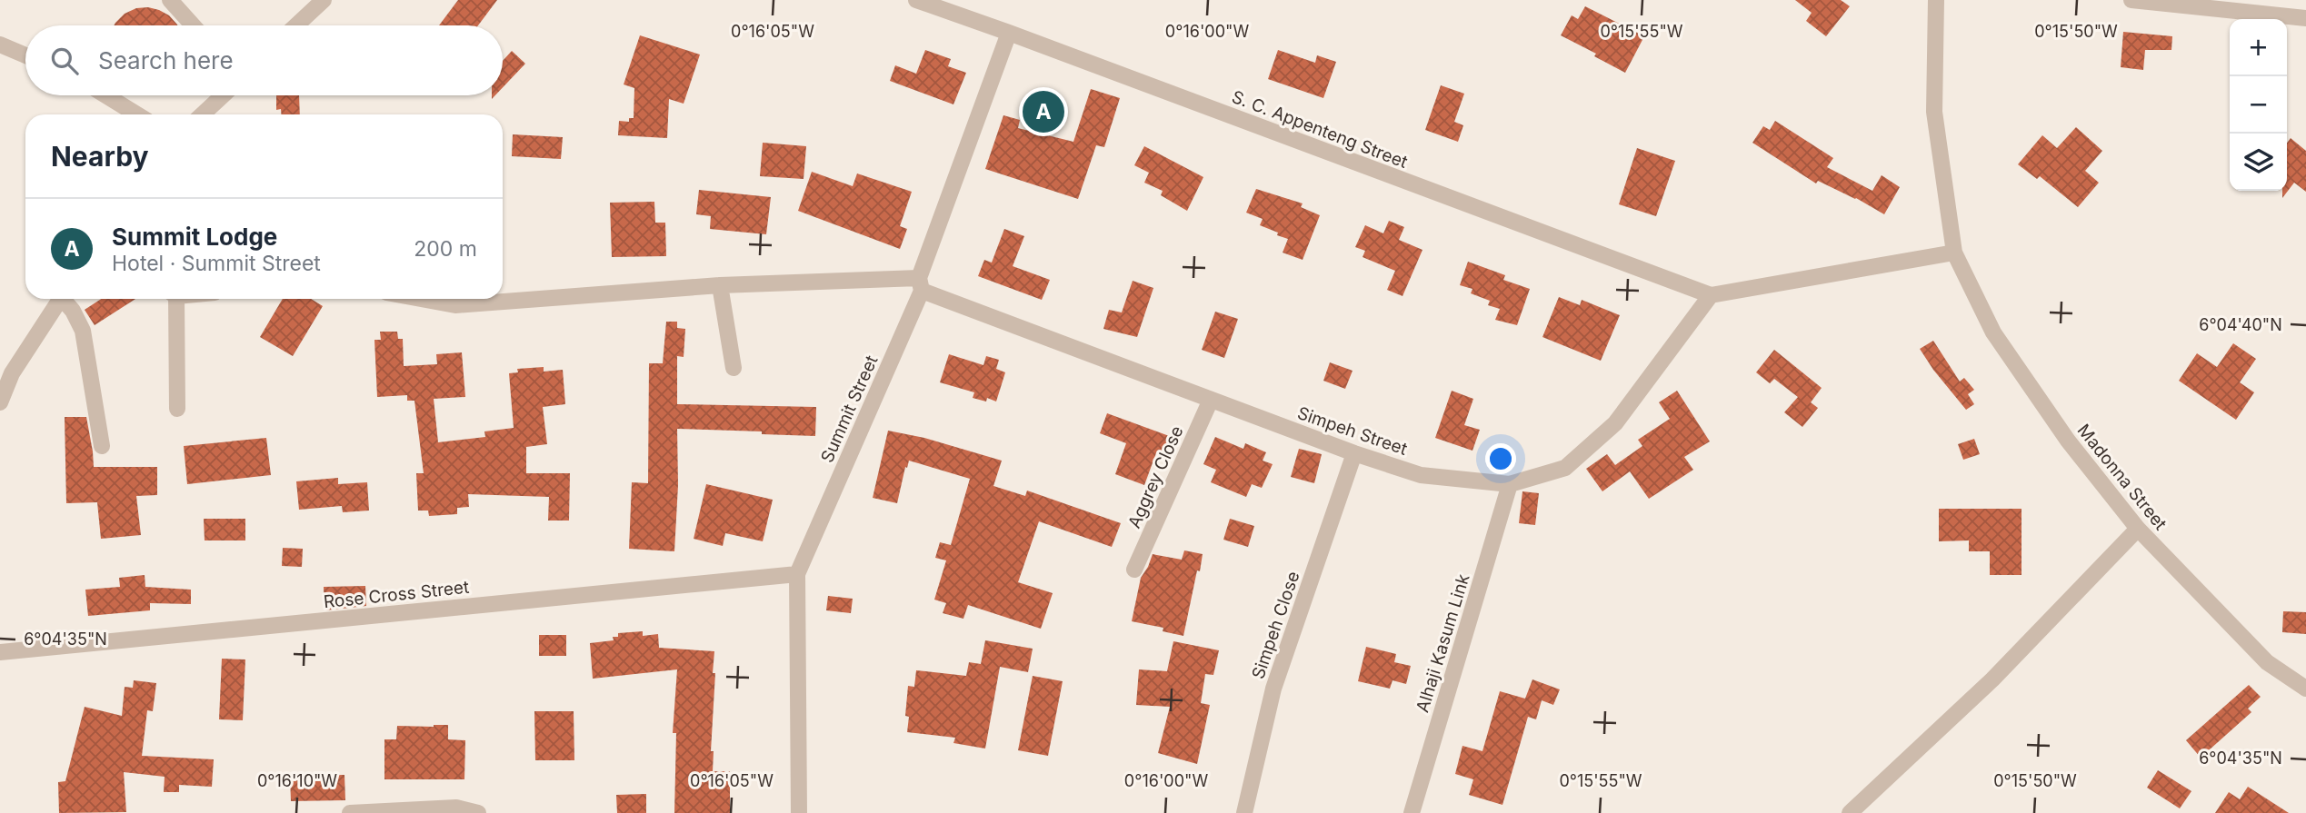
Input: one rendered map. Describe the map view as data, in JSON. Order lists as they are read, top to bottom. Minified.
{"streets":{"street":["S. C. Appenteng Street","Summit Street","Simpeh Street","Aggrey Close","Madonna Street","Rose Cross Street","Simpeh Close","Alhaji Kasum Link"]},"crossings":[["S. C. Appenteng Street","Summit Street"],["S. C. Appenteng Street","Simpeh Street"],["Summit Street","Simpeh Street"],["Summit Street","Rose Cross Street"],["Simpeh Street","Aggrey Close"],["Simpeh Street","Simpeh Close"],["Simpeh Street","Alhaji Kasum Link"]],"page":{"map_buttons":["+","−"],"search":"Search here","pins":"A","heading":"Nearby","list":[{"mark":"A","name":"Summit Lodge","note":"Hotel · Summit Street","value":"200 m"}]},"coordinates":["0°16'05\"W","0°16'00\"W","0°15'55\"W","0°15'50\"W","6°04'40\"N","6°04'35\"N","0°16'10\"W"]}
